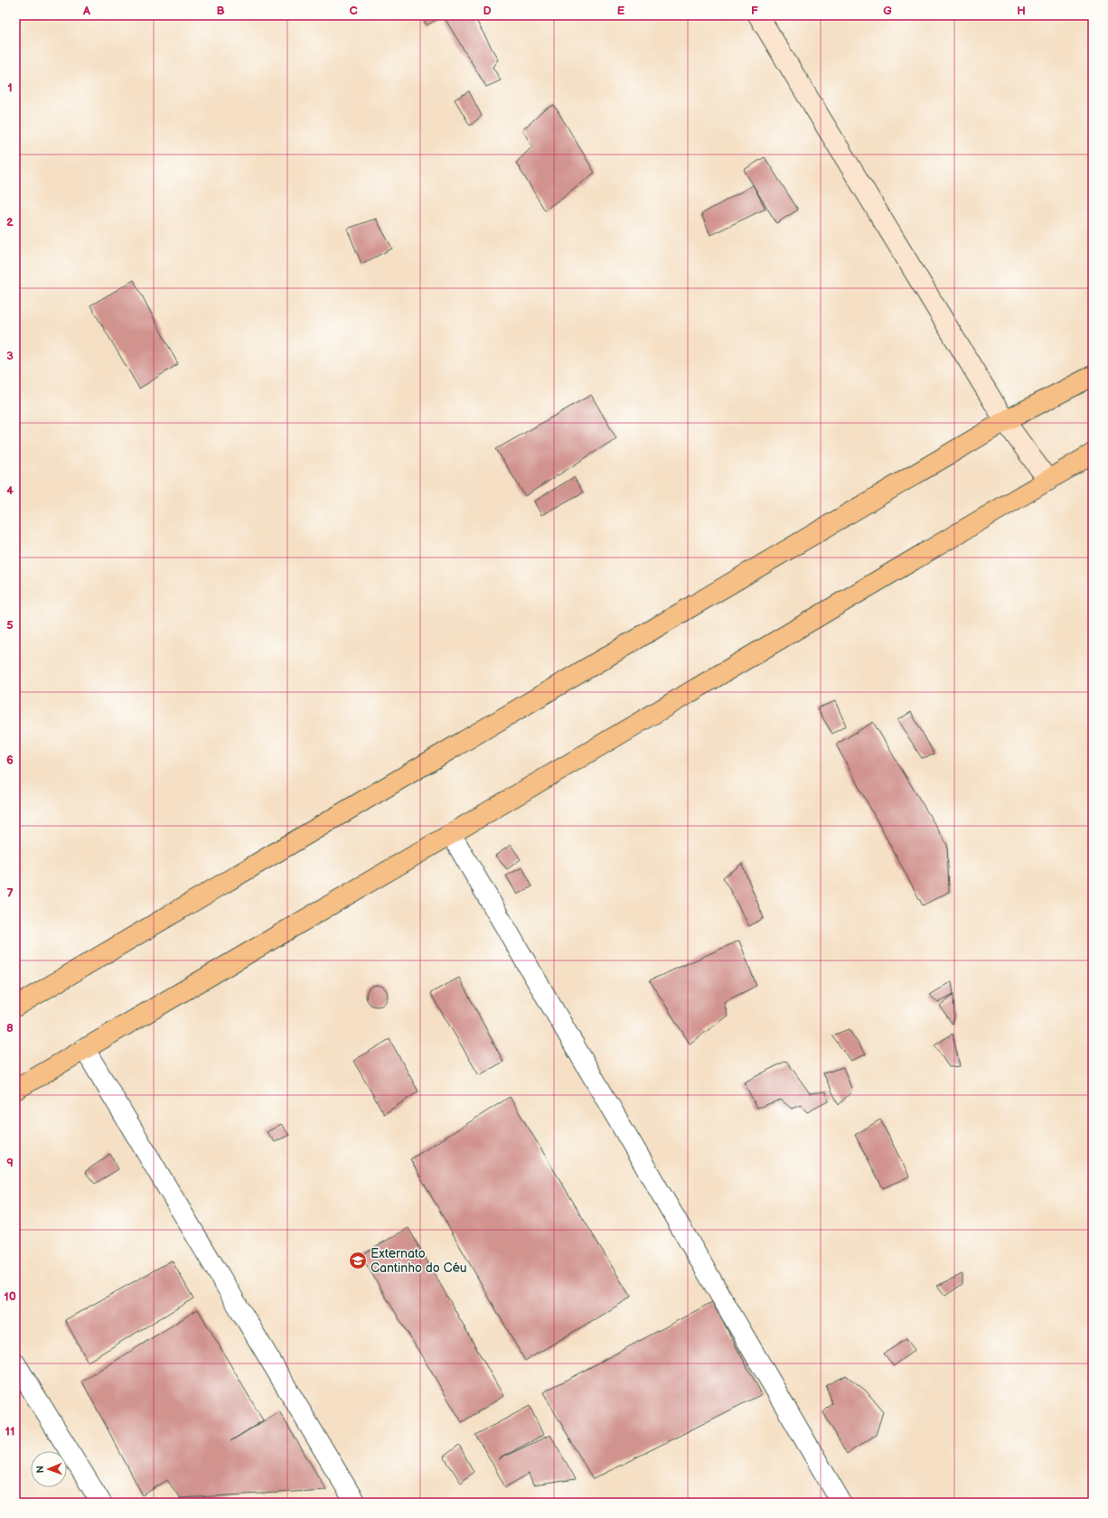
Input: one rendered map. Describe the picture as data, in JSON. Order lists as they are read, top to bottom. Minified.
{"places":{"school or university":["Externato Cantinho do Céu"]},"north":"left","grid":{"columns":["A","B","C","D","E","F","G","H"],"rows":["1","2","3","4","5","6","7","8","9","10","11"]}}
